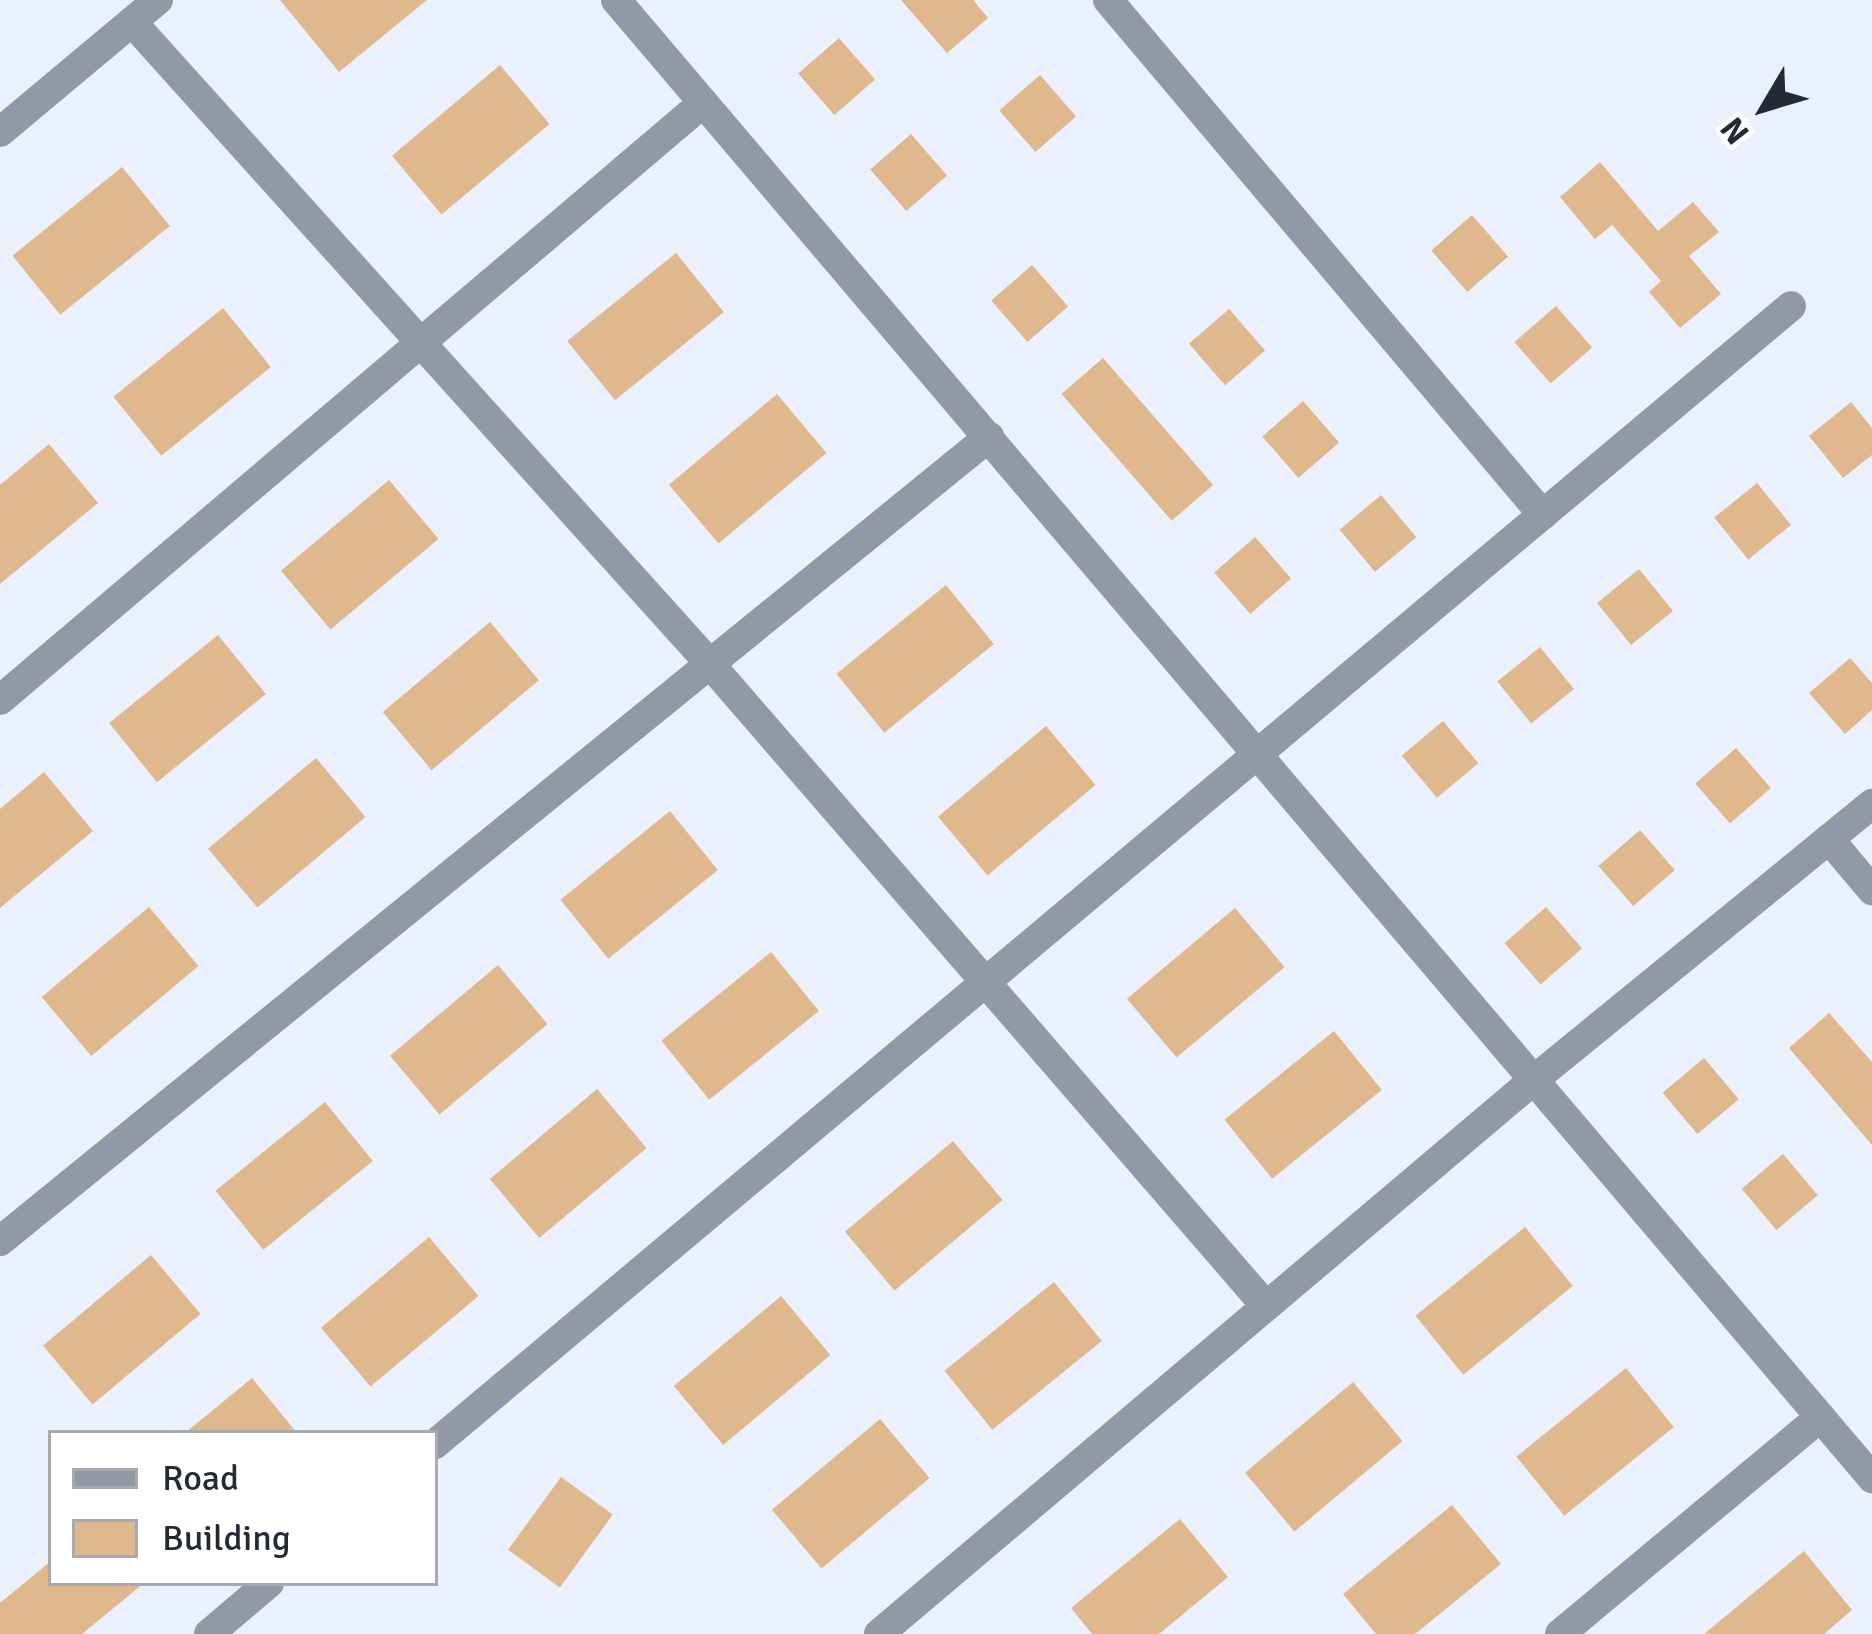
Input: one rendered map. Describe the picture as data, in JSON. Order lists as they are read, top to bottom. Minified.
{"legend":["Road","Building"],"north":"bottom left"}
